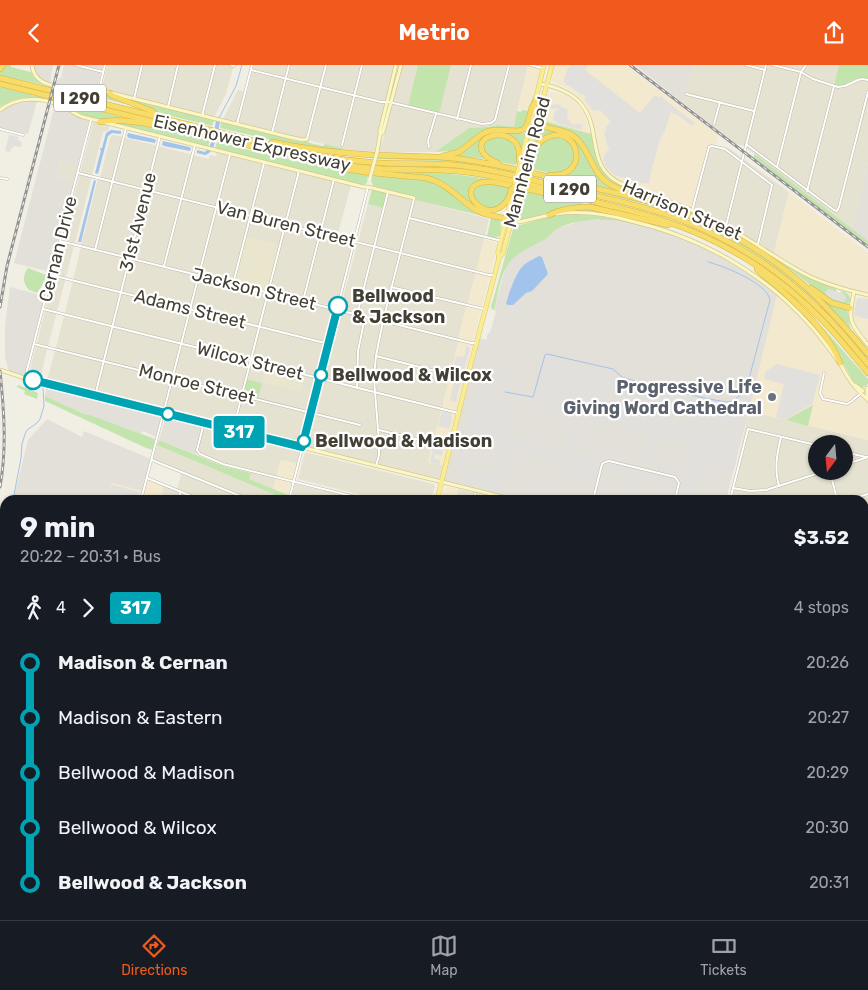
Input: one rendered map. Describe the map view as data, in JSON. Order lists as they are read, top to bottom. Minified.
{"streets":{"highway":["I 290","Eisenhower Expressway"],"main road":["Mannheim Road"],"street":["Harrison Street","31st Avenue","Van Buren Street","Cernan Drive","Jackson Street","Adams Street","Wilcox Street","Monroe Street"]},"crossings":[["Mannheim Road","Harrison Street"],["Mannheim Road","Van Buren Street"],["Mannheim Road","Jackson Street"],["Mannheim Road","Wilcox Street"],["31st Avenue","Van Buren Street"],["31st Avenue","Jackson Street"],["31st Avenue","Adams Street"],["31st Avenue","Wilcox Street"],["31st Avenue","Monroe Street"],["Van Buren Street","Cernan Drive"],["Cernan Drive","Jackson Street"],["Cernan Drive","Adams Street"],["Cernan Drive","Wilcox Street"],["Cernan Drive","Monroe Street"]],"places":["Bellwood & Jackson","Bellwood & Wilcox","Progressive Life Giving Word Cathedral","Bellwood & Madison"],"lines":["bus line 317"],"north":"bottom","page":{"header":"Metrio","on_map":"317","heading":["9 min","20:22 – 20:31 · Bus","$3.52"],"legs":["4","317","4 stops"],"list":[{"name":"Madison & Cernan","value":"20:26"},{"name":"Madison & Eastern","value":"20:27"},{"name":"Bellwood & Madison","value":"20:29"},{"name":"Bellwood & Wilcox","value":"20:30"},{"name":"Bellwood & Jackson","value":"20:31"}],"tabs":["Directions","Map","Tickets"]}}
